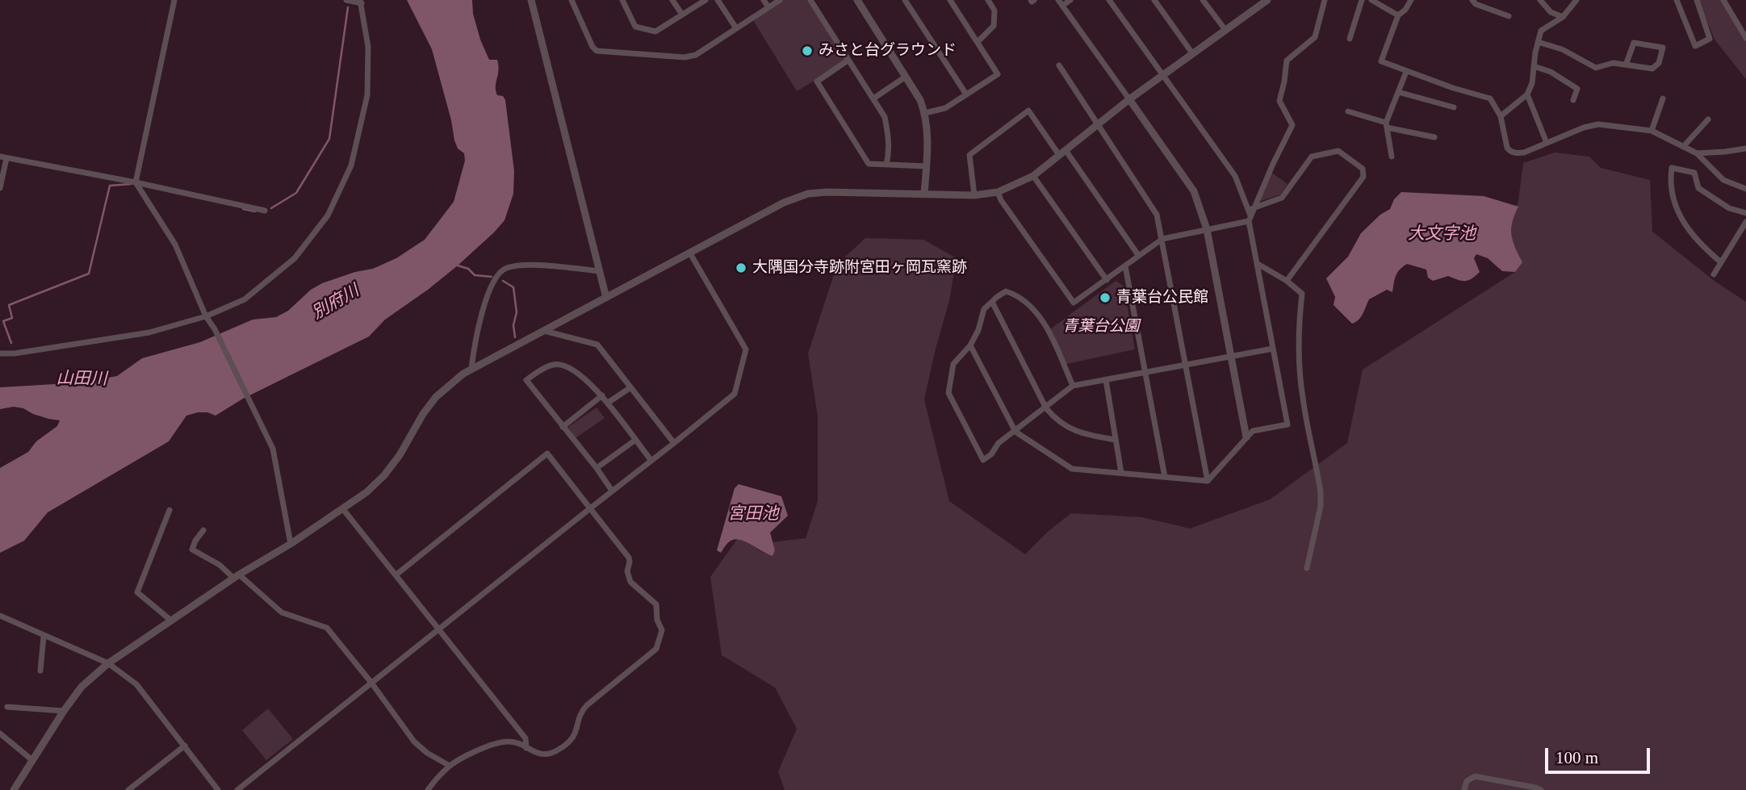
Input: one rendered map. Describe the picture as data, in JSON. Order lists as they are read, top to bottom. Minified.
{"water":["大文字池","別府川","山田川","宮田池"],"parks":["青葉台公園"],"places":["みさと台グラウンド","大隅国分寺跡附宮田ヶ岡瓦窯跡","青葉台公民館"],"scale_bar":"100 m"}
